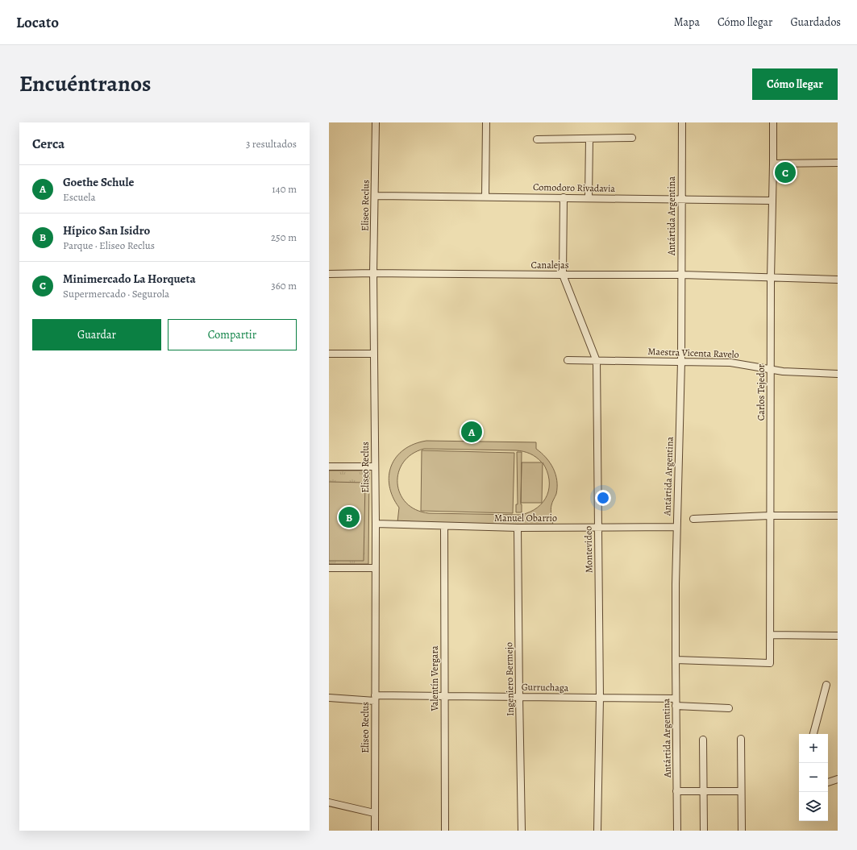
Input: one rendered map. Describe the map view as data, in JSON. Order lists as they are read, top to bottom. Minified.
{"streets":{"street":["Comodoro Rivadavia","Eliseo Reclus","Antártida Argentina","Canalejas","Maestra Vicenta Ravelo","Carlos Tejedor","Manuel Obarrio","Montevideo","Valentín Vergara","Ingeniero Bermejo","Gurruchaga"]},"crossings":[["Comodoro Rivadavia","Eliseo Reclus"],["Comodoro Rivadavia","Antártida Argentina"],["Comodoro Rivadavia","Carlos Tejedor"],["Eliseo Reclus","Canalejas"],["Eliseo Reclus","Manuel Obarrio"],["Eliseo Reclus","Gurruchaga"],["Antártida Argentina","Canalejas"],["Antártida Argentina","Maestra Vicenta Ravelo"],["Antártida Argentina","Carlos Tejedor"],["Antártida Argentina","Manuel Obarrio"],["Antártida Argentina","Gurruchaga"],["Canalejas","Carlos Tejedor"],["Canalejas","Montevideo"],["Maestra Vicenta Ravelo","Carlos Tejedor"],["Maestra Vicenta Ravelo","Montevideo"],["Manuel Obarrio","Montevideo"],["Manuel Obarrio","Valentín Vergara"],["Manuel Obarrio","Ingeniero Bermejo"],["Montevideo","Gurruchaga"],["Valentín Vergara","Gurruchaga"],["Ingeniero Bermejo","Gurruchaga"]],"page":{"header":"Locato","nav":["Mapa","Cómo llegar","Guardados"],"title":"Encuéntranos","buttons":["Cómo llegar",["Guardar","Compartir"]],"heading":["Cerca","3 resultados"],"pins":["C","A","B"],"list":[{"mark":"A","name":"Goethe Schule","note":"Escuela","value":"140 m"},{"mark":"B","name":"Hípico San Isidro","note":"Parque · Eliseo Reclus","value":"250 m"},{"mark":"C","name":"Minimercado La Horqueta","note":"Supermercado · Segurola","value":"360 m"}],"map_buttons":["+","−"]}}
